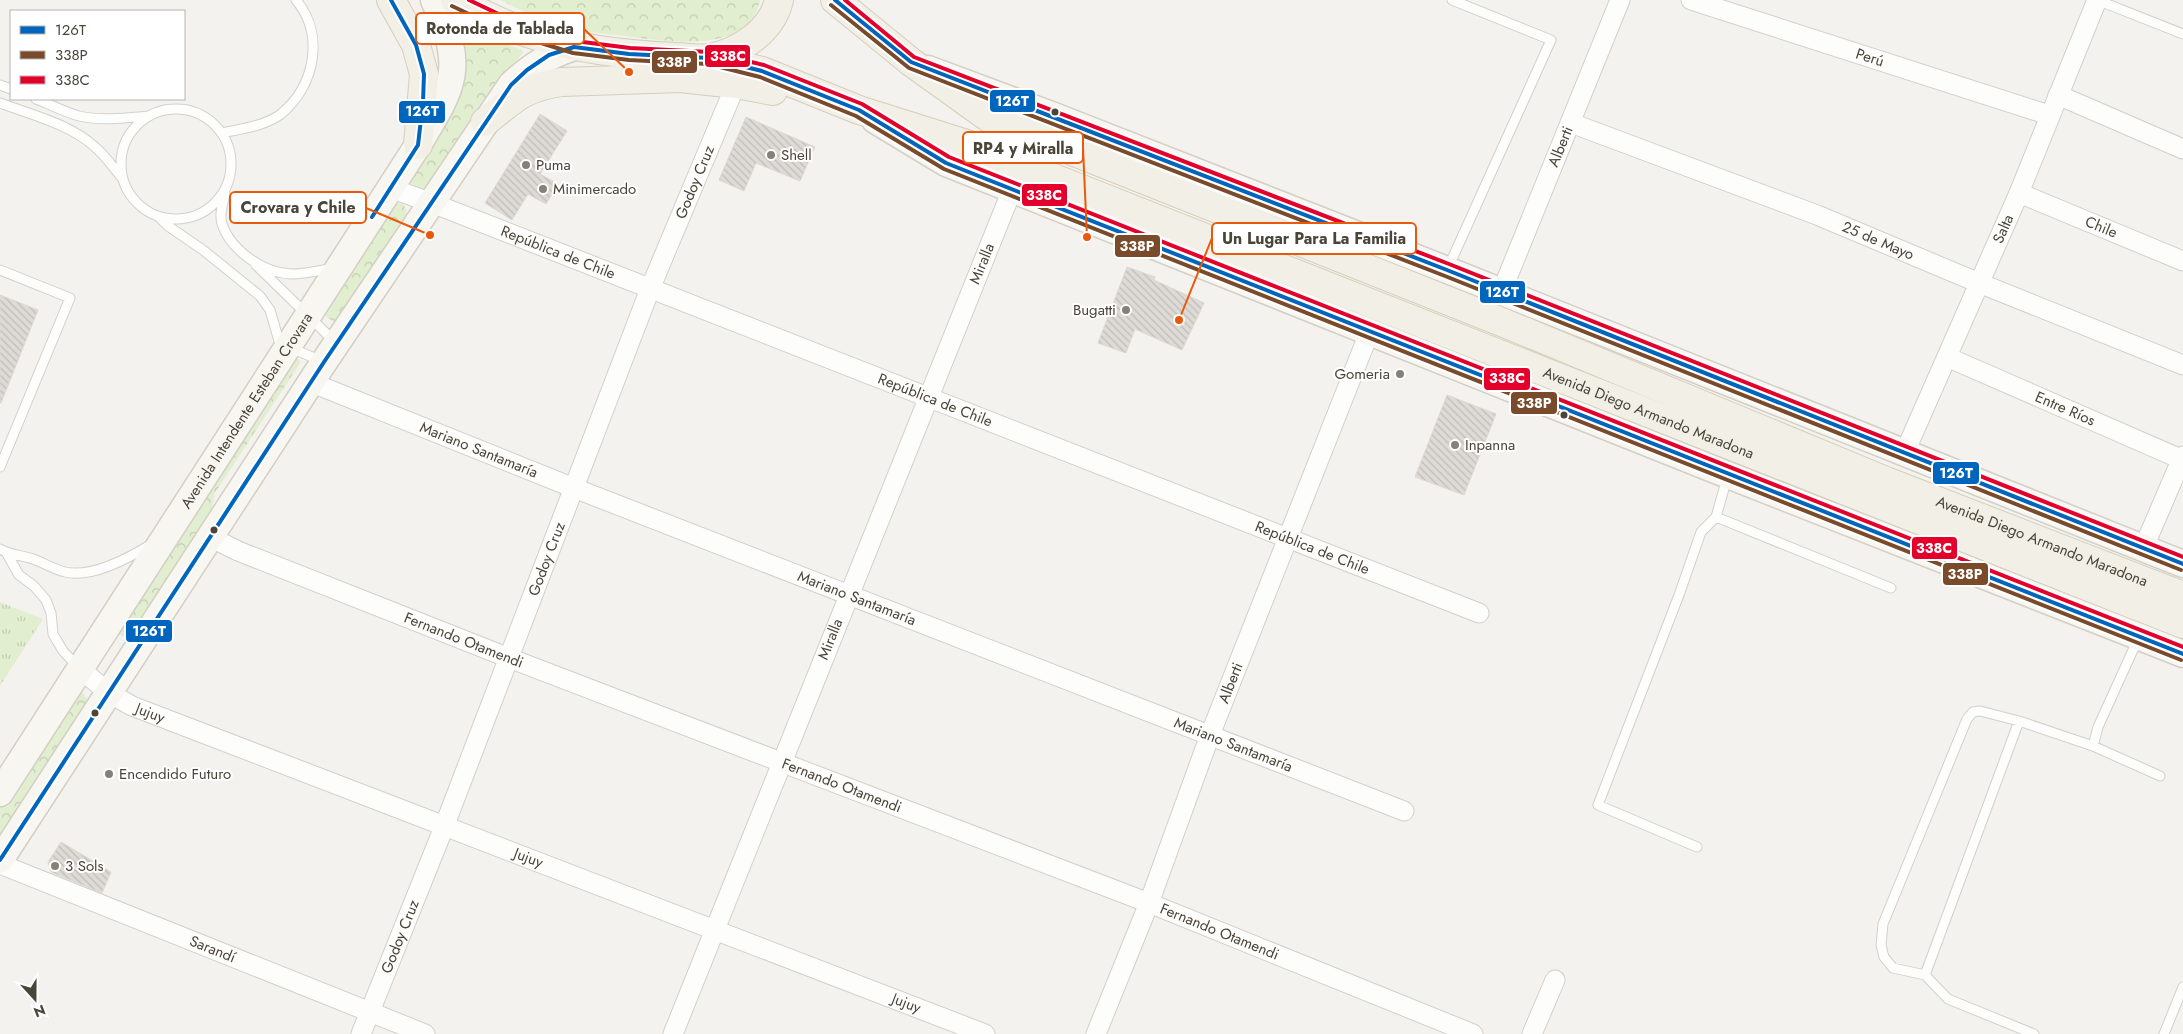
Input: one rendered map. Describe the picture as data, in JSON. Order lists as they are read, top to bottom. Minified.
{"streets":{"main road":["Avenida Diego Armando Maradona"],"street":["Perú","Alberti","Godoy Cruz","Chile","Salta","25 de Mayo","República de Chile","Miralla","Entre Ríos","Avenida Intendente Esteban Crovara","Mariano Santamaría","Fernando Otamendi","Jujuy","Sarandí"]},"crossings":[["Perú","Salta"],["Alberti","25 de Mayo"],["Alberti","República de Chile"],["Alberti","Avenida Diego Armando Maradona"],["Alberti","Mariano Santamaría"],["Alberti","Fernando Otamendi"],["Godoy Cruz","República de Chile"],["Godoy Cruz","Mariano Santamaría"],["Godoy Cruz","Fernando Otamendi"],["Godoy Cruz","Jujuy"],["Godoy Cruz","Sarandí"],["Chile","Salta"],["Salta","25 de Mayo"],["Salta","Entre Ríos"],["Salta","Avenida Diego Armando Maradona"],["República de Chile","Miralla"],["República de Chile","Avenida Intendente Esteban Crovara"],["Miralla","Avenida Diego Armando Maradona"],["Miralla","Mariano Santamaría"],["Miralla","Fernando Otamendi"],["Miralla","Jujuy"],["Avenida Intendente Esteban Crovara","Jujuy"]],"places":["Rotonda de Tablada","Shell","Puma","Minimercado","Crovara y Chile","RP4 y Miralla","Bugatti","Un Lugar Para La Familia","Gomeria","Inpanna","Encendido Futuro","3 Sols"],"lines":["transit line 126T","transit line 338C","transit line 338P"],"legend":["126T","338P","338C"],"north":"bottom"}
